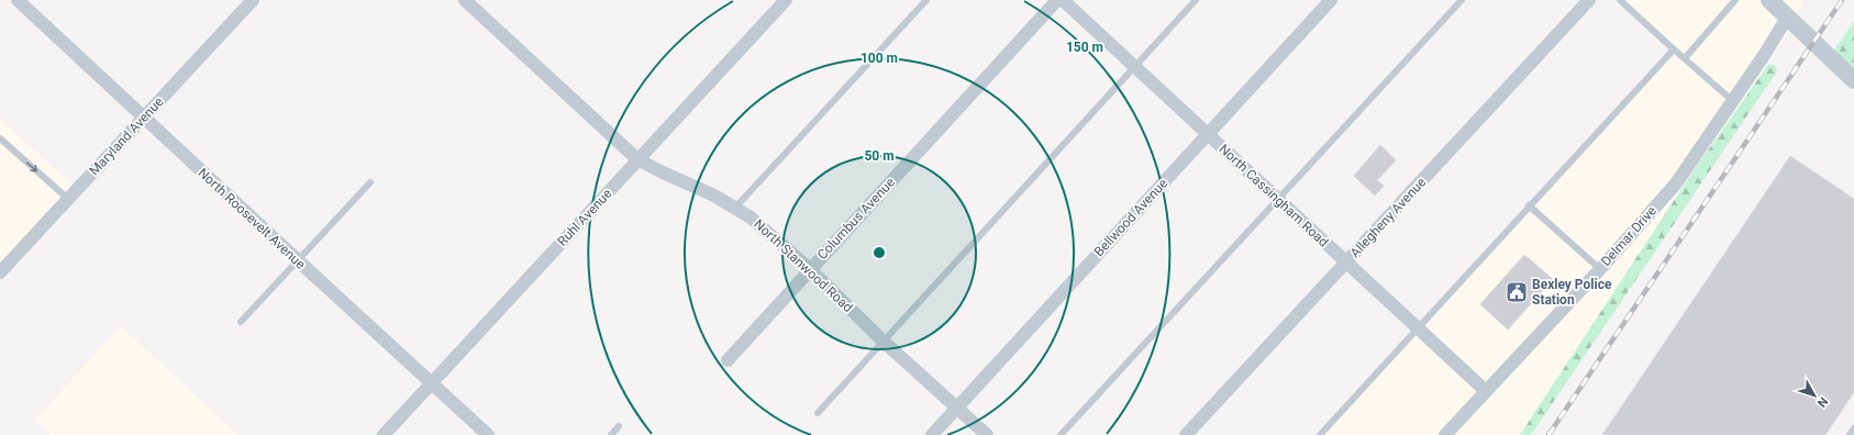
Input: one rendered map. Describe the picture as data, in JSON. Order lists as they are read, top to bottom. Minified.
{"streets":{"street":["Maryland Avenue","North Cassingham Road","Ruhl Avenue","Bellwood Avenue","Allegheny Avenue","North Roosevelt Avenue","Columbus Avenue","Delmar Drive","North Stanwood Road"]},"crossings":[["Maryland Avenue","North Roosevelt Avenue"],["North Cassingham Road","Bellwood Avenue"],["North Cassingham Road","Allegheny Avenue"],["North Cassingham Road","Delmar Drive"],["Ruhl Avenue","North Roosevelt Avenue"],["Ruhl Avenue","North Stanwood Road"],["Bellwood Avenue","North Stanwood Road"],["Columbus Avenue","North Stanwood Road"]],"places":{"public building":["Bexley Police Station"]},"north":"bottom right","rings":["150 m","100 m","50 m"]}
